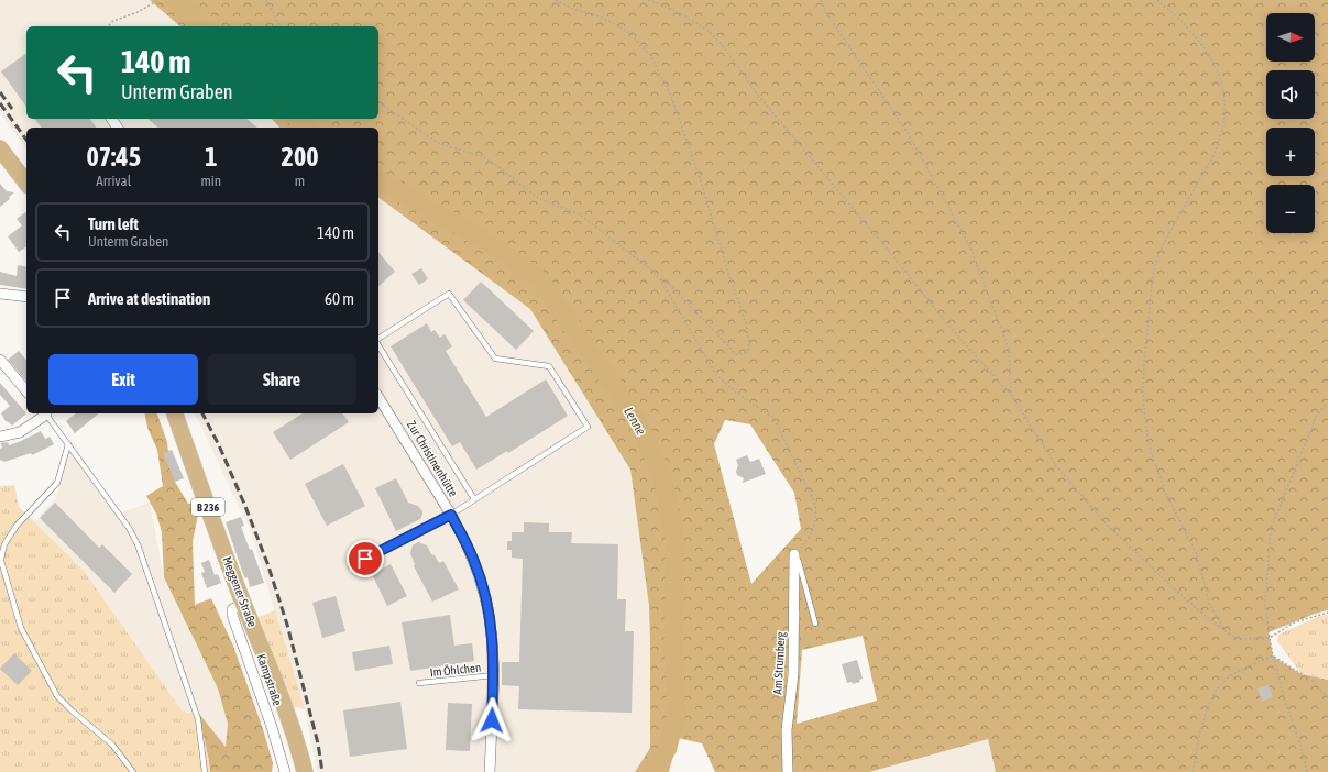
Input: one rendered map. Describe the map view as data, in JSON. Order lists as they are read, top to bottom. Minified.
{"streets":{"main road":["B 236","Meggener Straße"],"street":["Zur Christinenhütte","Am Strumberg","Kampstraße"],"lane":["Im Öhlchen"]},"crossings":[["Zur Christinenhütte","Im Öhlchen"],["Meggener Straße","Kampstraße"]],"water":["Lenne"],"north":"right","page":{"map_buttons":["+","−"],"turn":["140 m","Unterm Graben"],"eta":["07:45","Arrival","1","min","200","m"],"list":[{"name":"Turn left","note":"Unterm Graben","value":"140 m"},{"name":"Arrive at destination","value":"60 m"}],"buttons":["Exit","Share"]}}
